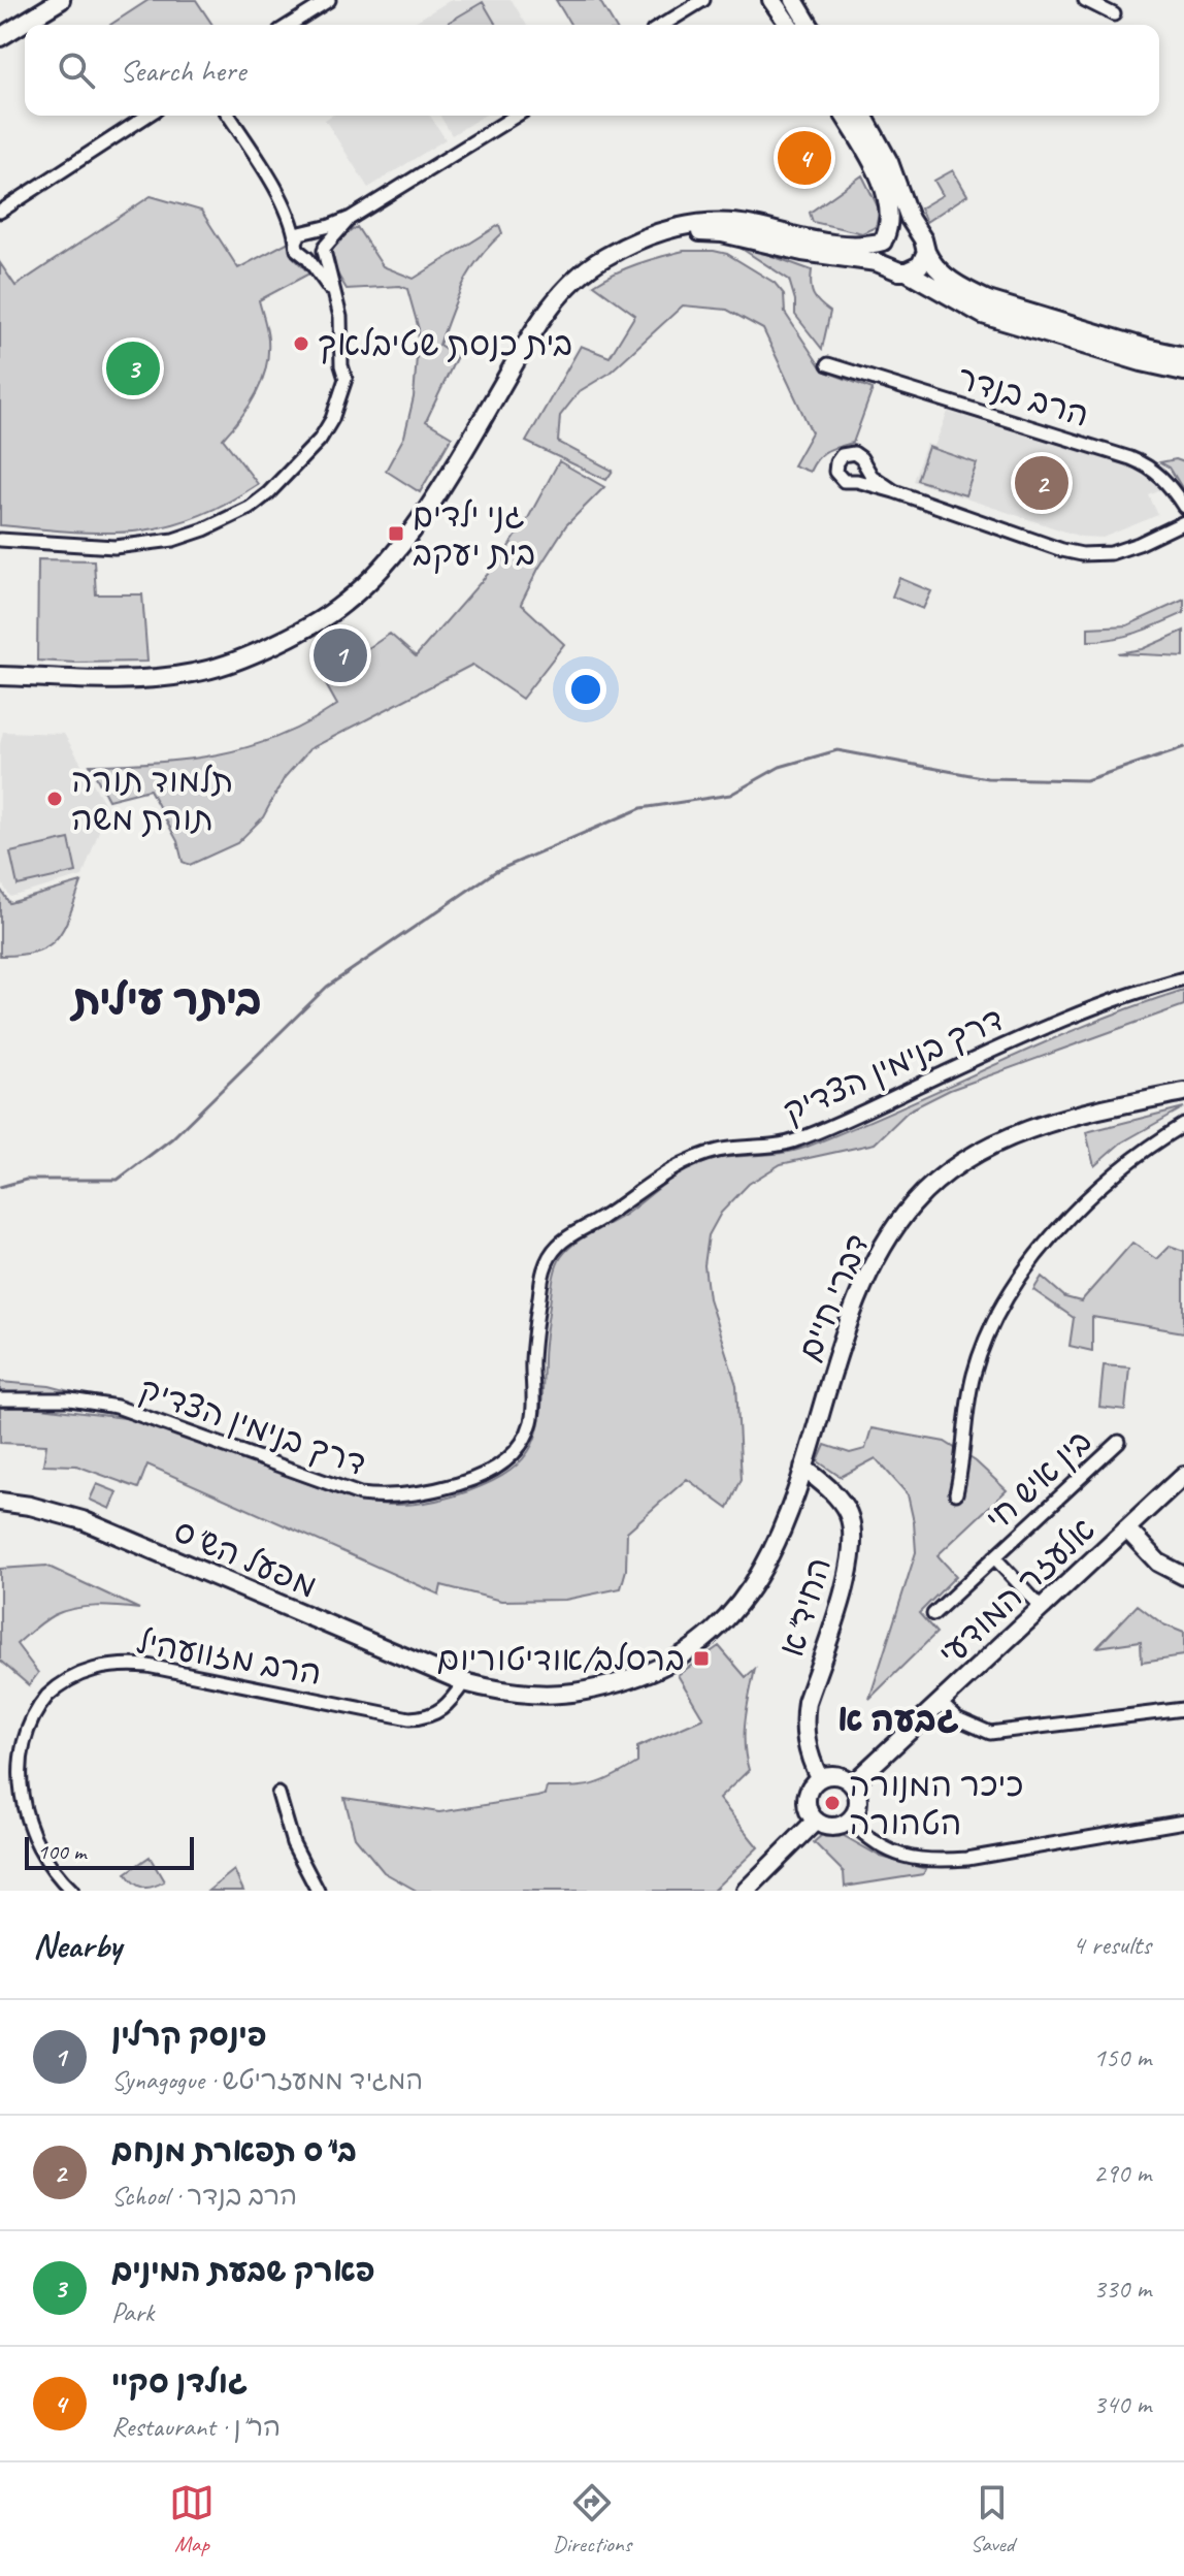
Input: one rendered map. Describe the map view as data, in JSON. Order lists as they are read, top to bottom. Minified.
{"streets":{"street":["הרב בנדר","דרך בנימין הצדיק","דברי חיים","בין איש חי","מפעל הש\"ס","אלעזר המודעי","החיד\"א","הרב מזוועהיל"]},"crossings":[["דברי חיים","מפעל הש\"ס"],["דברי חיים","החיד\"א"],["דברי חיים","הרב מזוועהיל"],["בין איש חי","אלעזר המודעי"],["מפעל הש\"ס","הרב מזוועהיל"],["אלעזר המודעי","החיד\"א"]],"districts":["ביתר עילית","גבעה א"],"places":{"other":["בית כנסת שטיבלאך","תלמוד תורה תורת משה","כיכר המנורה הטהורה"],"transit":["גני ילדים בית יעקב","ברסלב/אודיטוריום"]},"scale_bar":"100 m","page":{"search":"Search here","pins":["4","3","2","1"],"scale":"100 m","heading":["Nearby","4 results"],"list":[{"mark":"1","name":"פינסק קרלין","note":"Synagogue · המגיד ממעזריטש","value":"150 m"},{"mark":"2","name":"בי\"ס תפארת מנחם","note":"School · הרב בנדר","value":"290 m"},{"mark":"3","name":"פארק שבעת המינים","note":"Park","value":"330 m"},{"mark":"4","name":"גולדן סקיי","note":"Restaurant · הר\"ן","value":"340 m"}],"nav":["Map","Directions","Saved"]}}
